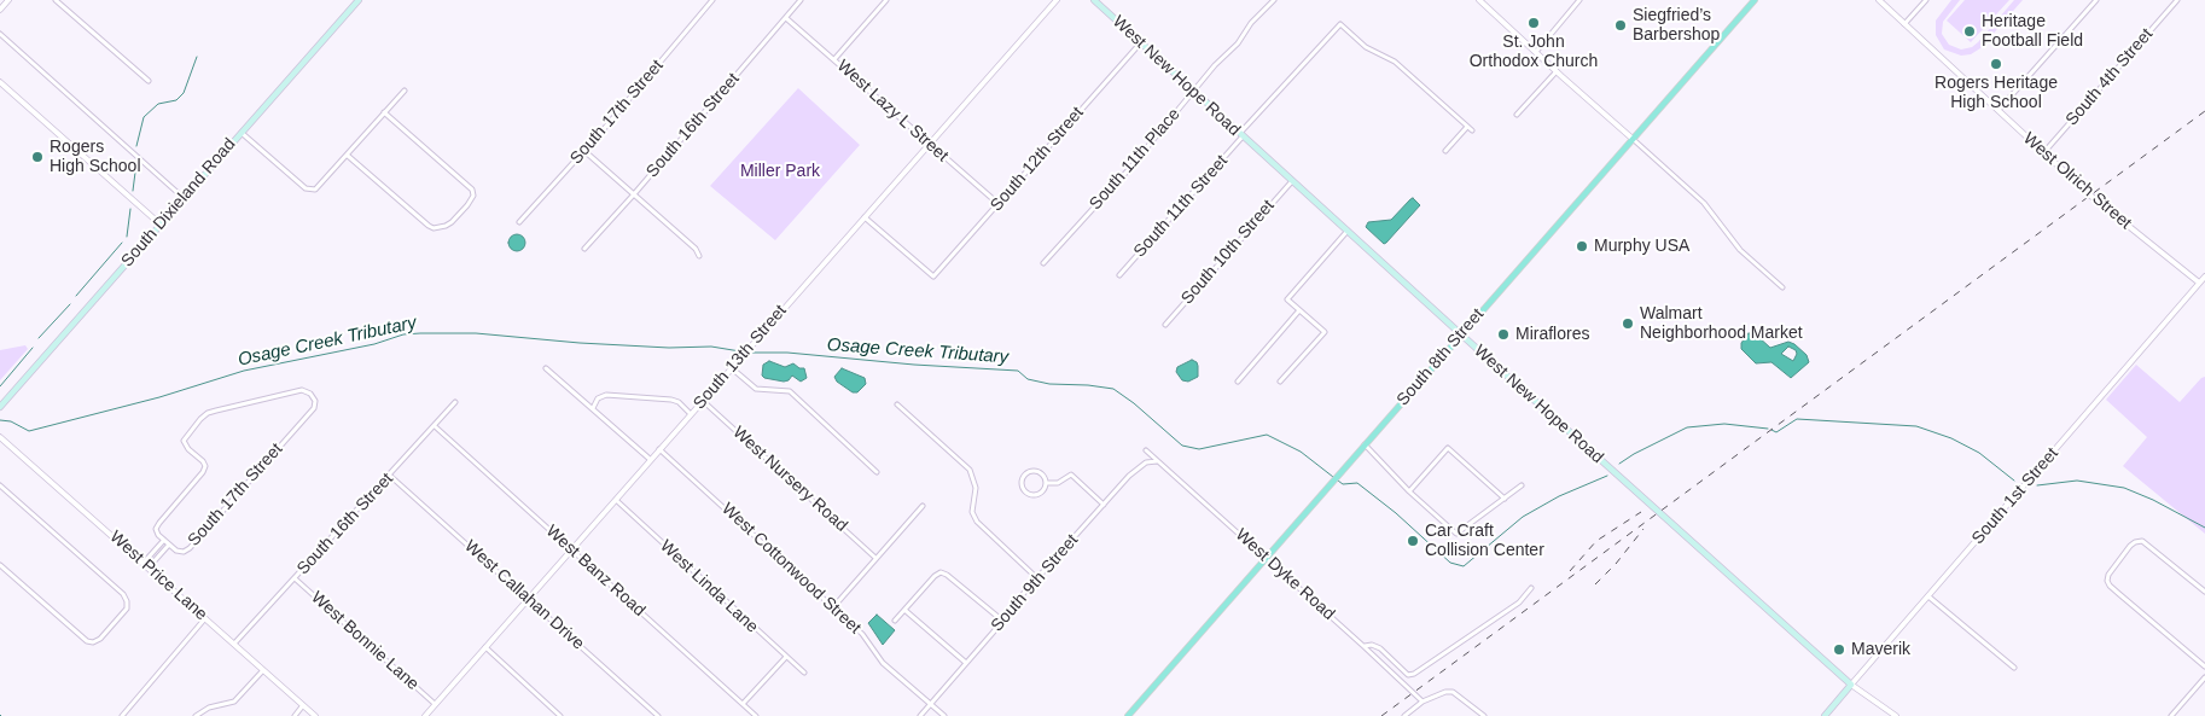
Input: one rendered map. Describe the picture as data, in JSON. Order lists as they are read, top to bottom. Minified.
{"streets":{"main road":["West New Hope Road","South Dixieland Road","South 8th Street","South 1st Street"],"street":["South 4th Street","West Lazy L Street","South 17th Street","South 16th Street","South 12th Street","South 11th Place","West Olrich Street","South 11th Street","South 10th Street","South 13th Street","West Nursery Road","West Cottonwood Street","West Banz Road","West Dyke Road","West Price Lane","South 9th Street","West Linda Lane","West Callahan Drive","West Bonnie Lane"]},"crossings":[["West New Hope Road","South 12th Street"],["West New Hope Road","South 11th Place"],["West New Hope Road","South 11th Street"],["West New Hope Road","South 10th Street"],["West New Hope Road","South 8th Street"],["West New Hope Road","South 1st Street"],["South 4th Street","West Olrich Street"],["West Lazy L Street","South 16th Street"],["West Lazy L Street","South 12th Street"],["West Lazy L Street","South 13th Street"],["South 17th Street","West Price Lane"],["South 16th Street","West Banz Road"],["South 16th Street","West Price Lane"],["South 16th Street","West Callahan Drive"],["South 16th Street","West Bonnie Lane"],["South 12th Street","South 13th Street"],["West Olrich Street","South 1st Street"],["South 13th Street","West Nursery Road"],["South 13th Street","West Cottonwood Street"],["South 13th Street","West Banz Road"],["South 13th Street","West Linda Lane"],["South 13th Street","West Callahan Drive"],["South 13th Street","West Bonnie Lane"],["South 8th Street","West Dyke Road"],["West Cottonwood Street","South 9th Street"],["West Dyke Road","South 9th Street"]],"water":["Osage Creek Tributary"],"parks":["Miller Park"],"places":["St. John Orthodox Church","Siegfried’s Barbershop","Heritage Football Field","Rogers Heritage High School","Rogers High School","Murphy USA","Walmart Neighborhood Market","Miraflores","Car Craft Collision Center","Maverik"]}
